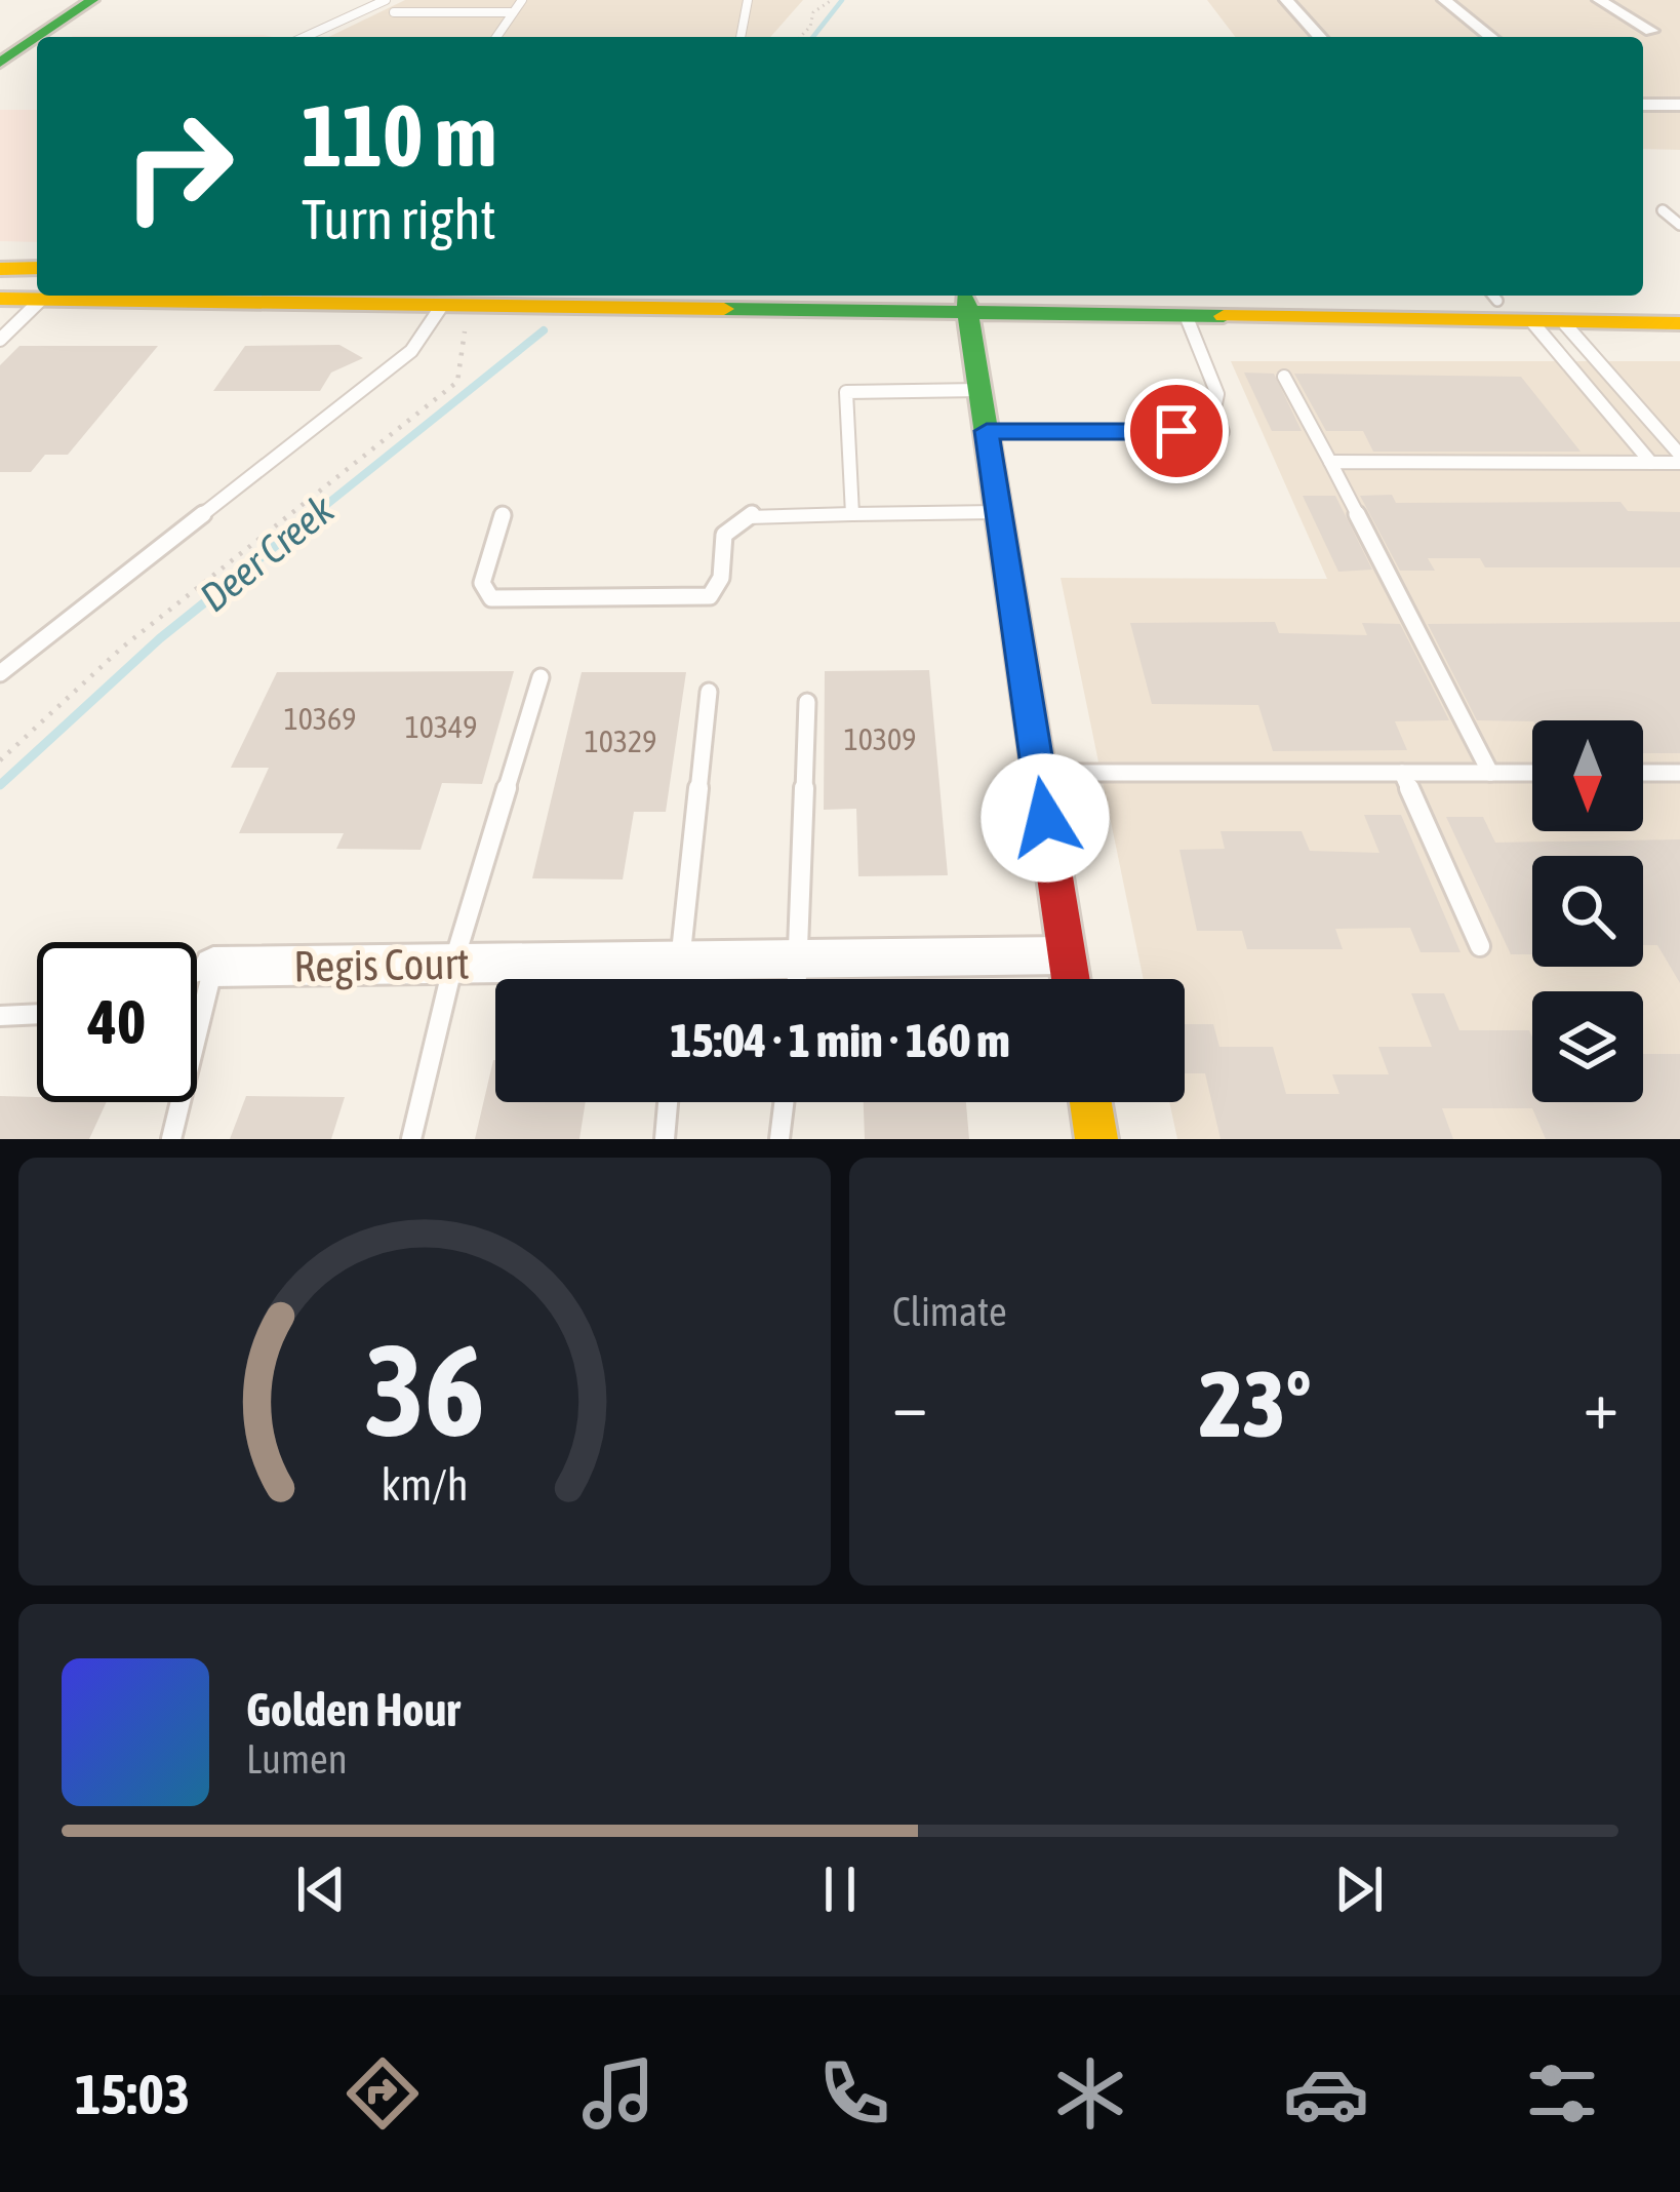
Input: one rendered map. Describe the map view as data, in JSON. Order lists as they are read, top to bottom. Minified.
{"streets":{"street":["Regis Court"]},"water":["Deer Creek"],"house_numbers":["10369","10349","10309","10329"],"north":"bottom","page":{"turn":["110 m","Turn right"],"limit":"40","trip":"15:04 · 1 min · 160 m","tile":"Climate","heat":["−","23°","+"],"song":["Golden Hour","Lumen"],"tabs":"15:03","gauge":["36","km/h"]}}
